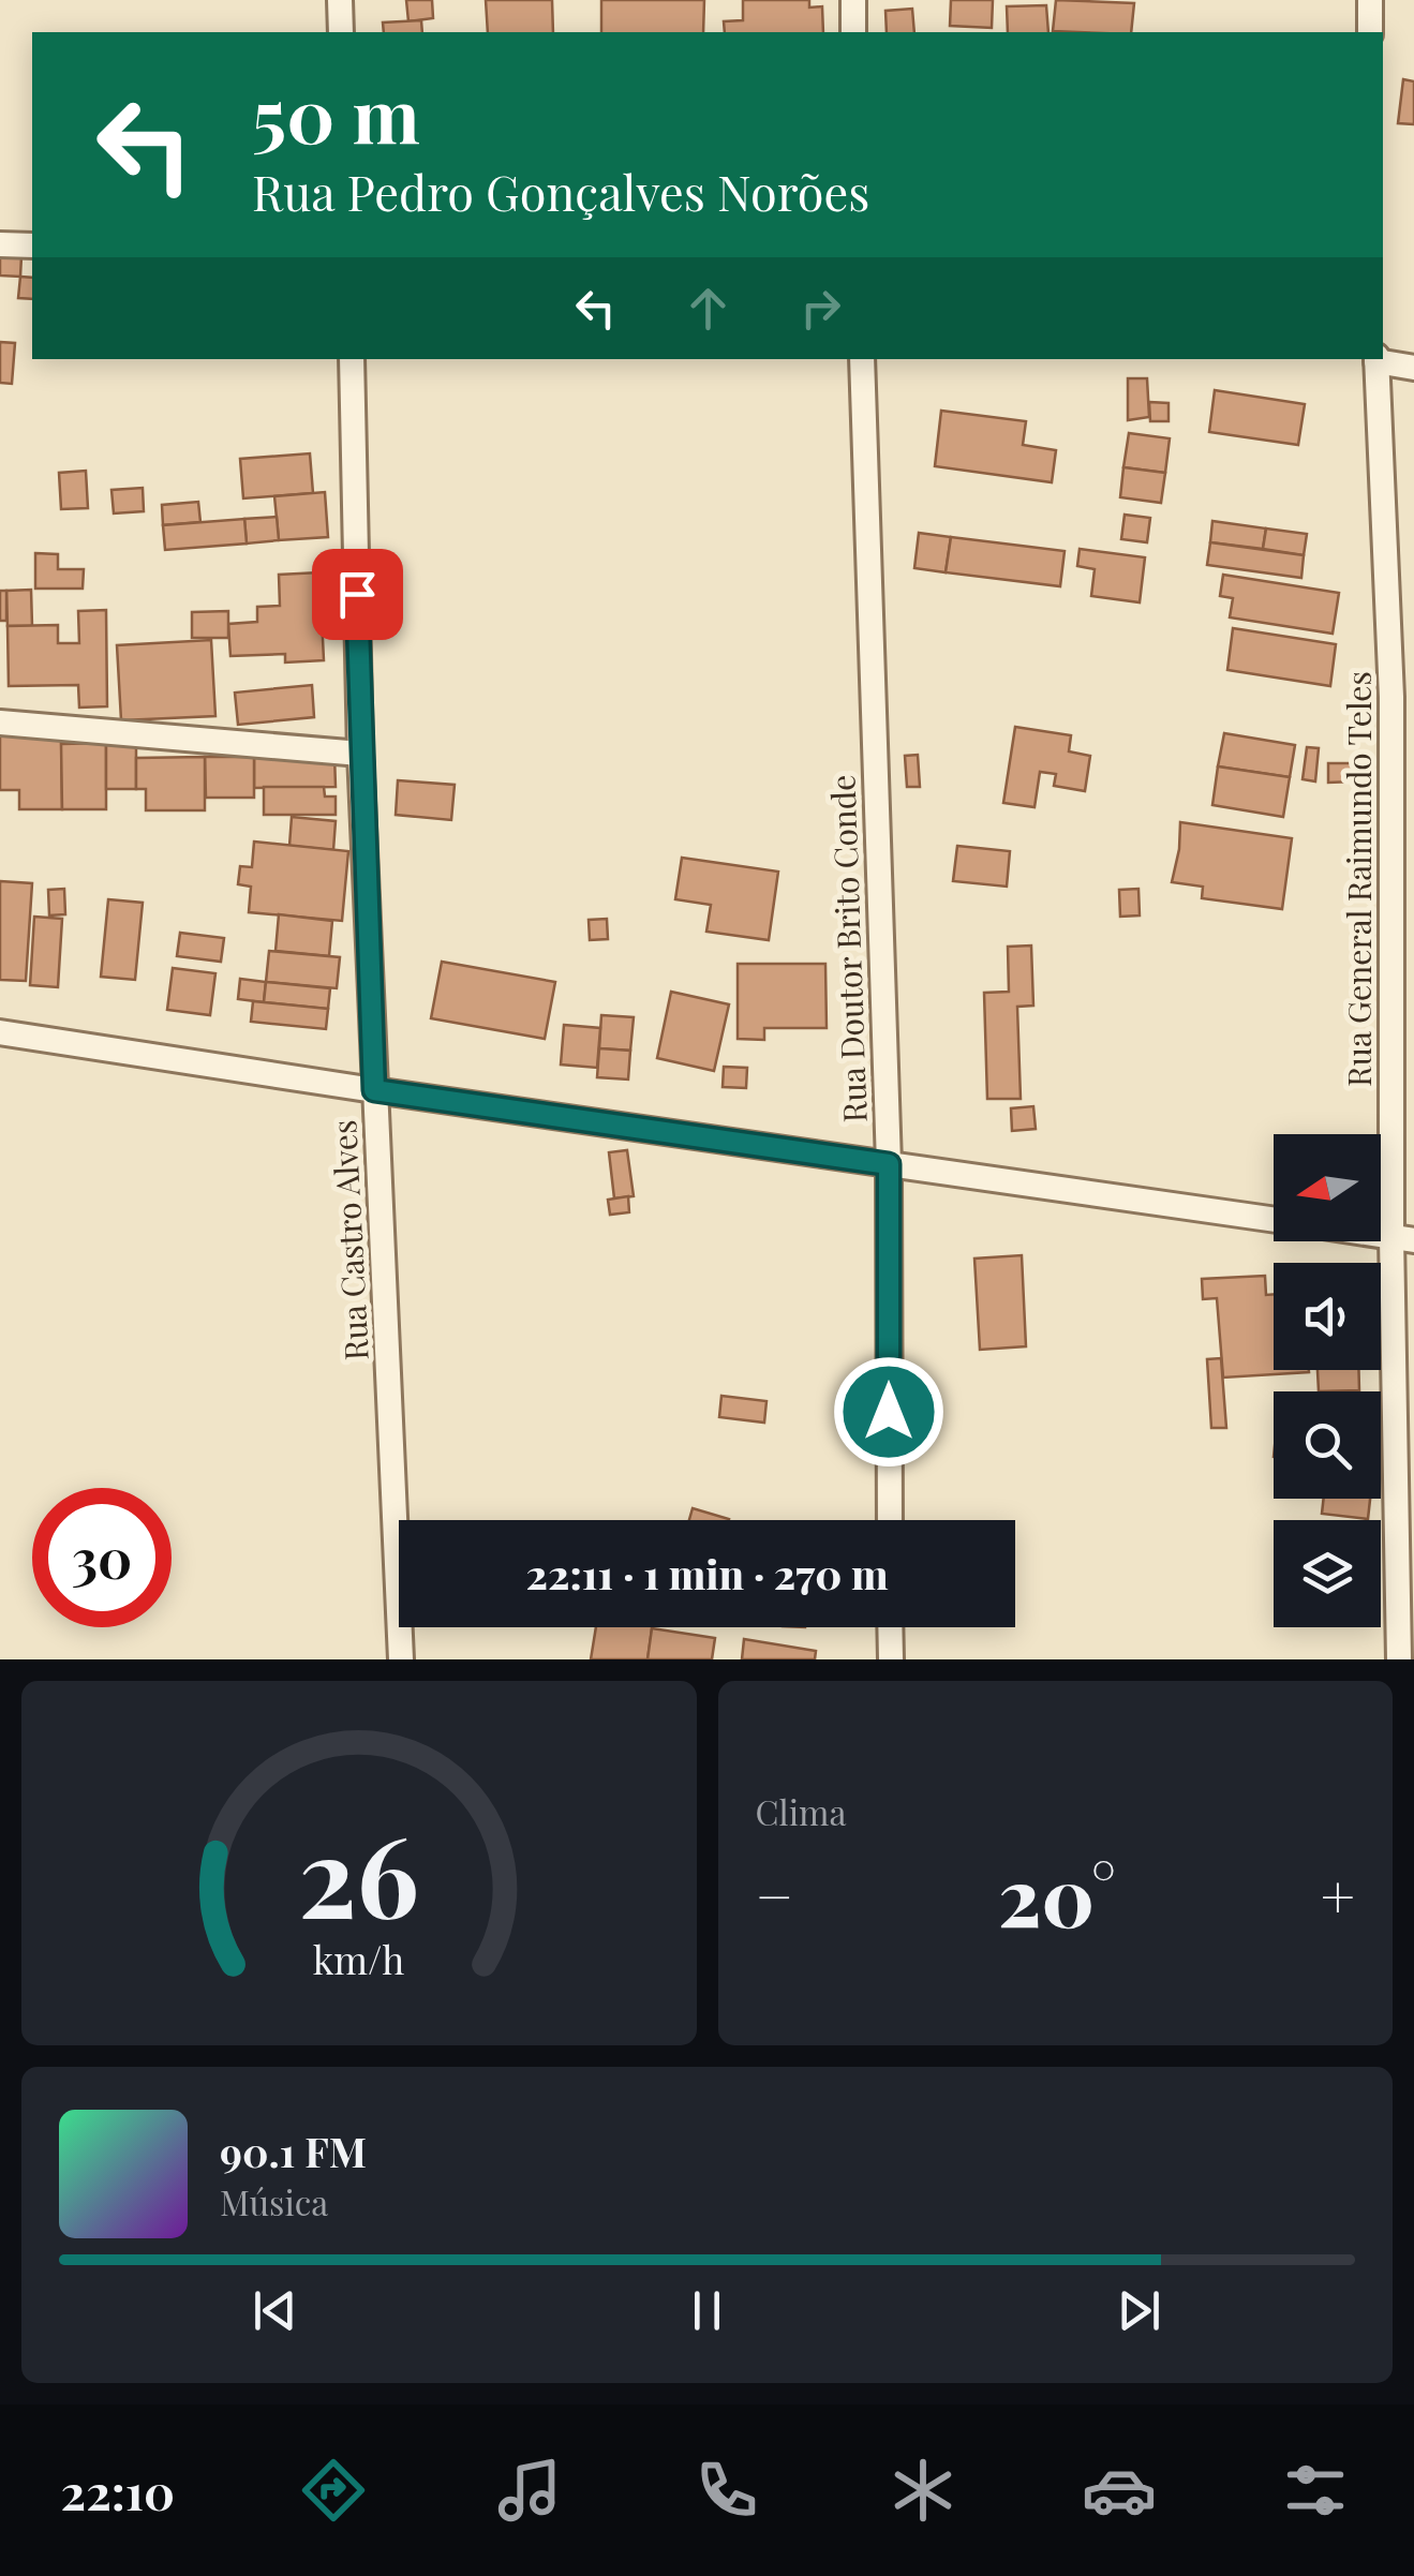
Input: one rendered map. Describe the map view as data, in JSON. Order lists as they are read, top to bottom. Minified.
{"streets":{"street":["Rua General Raimundo Teles","Rua Doutor Brito Conde","Rua Castro Alves"]},"north":"left","page":{"turn":["50 m","Rua Pedro Gonçalves Norões"],"limit":"30","trip":"22:11 · 1 min · 270 m","tile":"Clima","heat":["−","20°","+"],"song":["90.1 FM","Música"],"tabs":"22:10","gauge":["26","km/h"]}}
